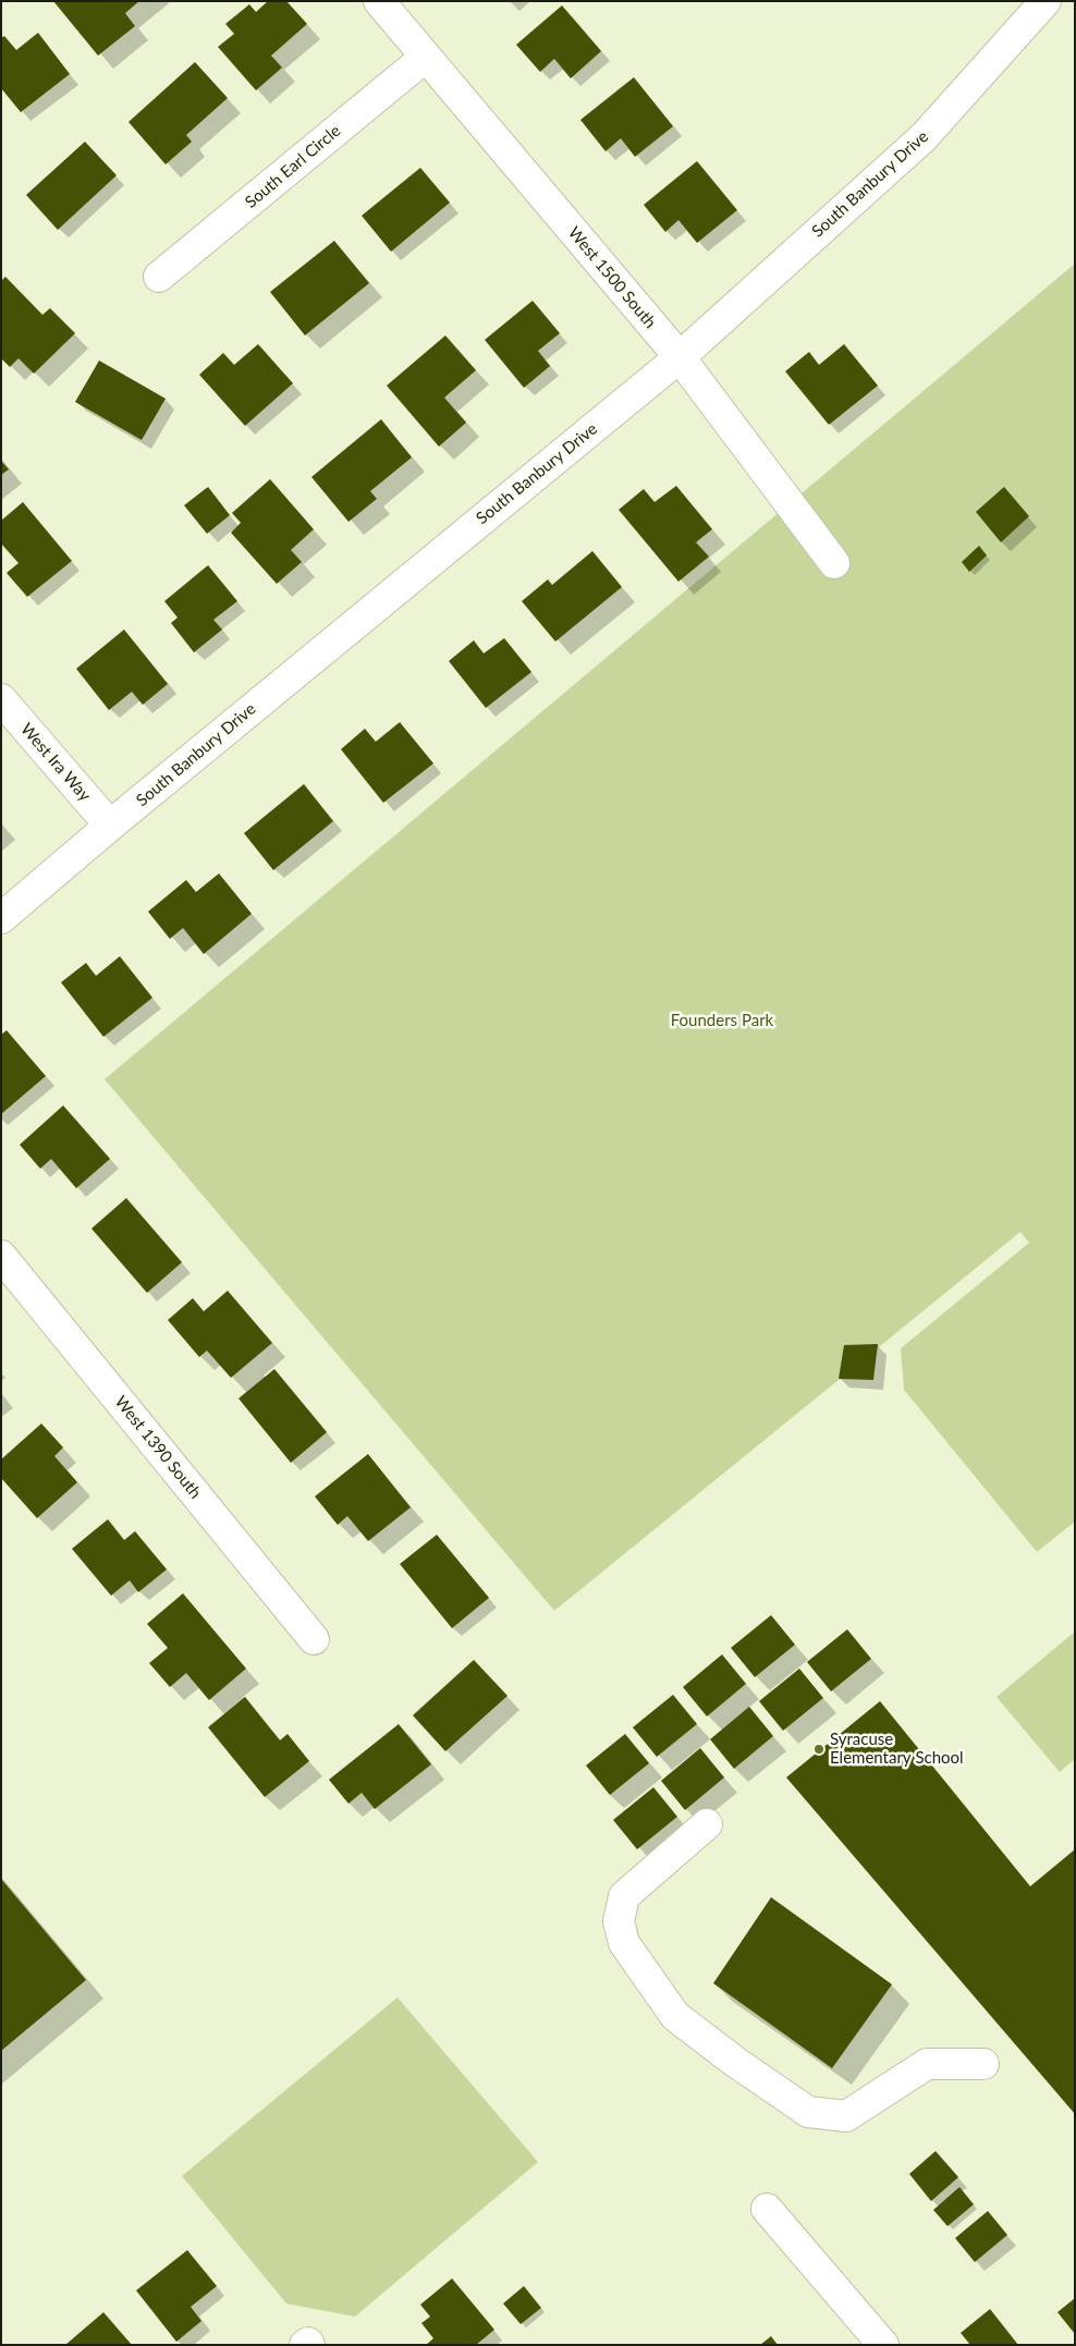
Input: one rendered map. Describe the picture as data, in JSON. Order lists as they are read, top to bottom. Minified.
{"streets":{"street":["South Earl Circle","South Banbury Drive","West 1500 South","West Ira Way","West 1390 South"]},"crossings":[["South Earl Circle","West 1500 South"],["South Banbury Drive","West 1500 South"],["South Banbury Drive","West Ira Way"]],"parks":["Founders Park"],"places":["Syracuse Elementary School"]}
